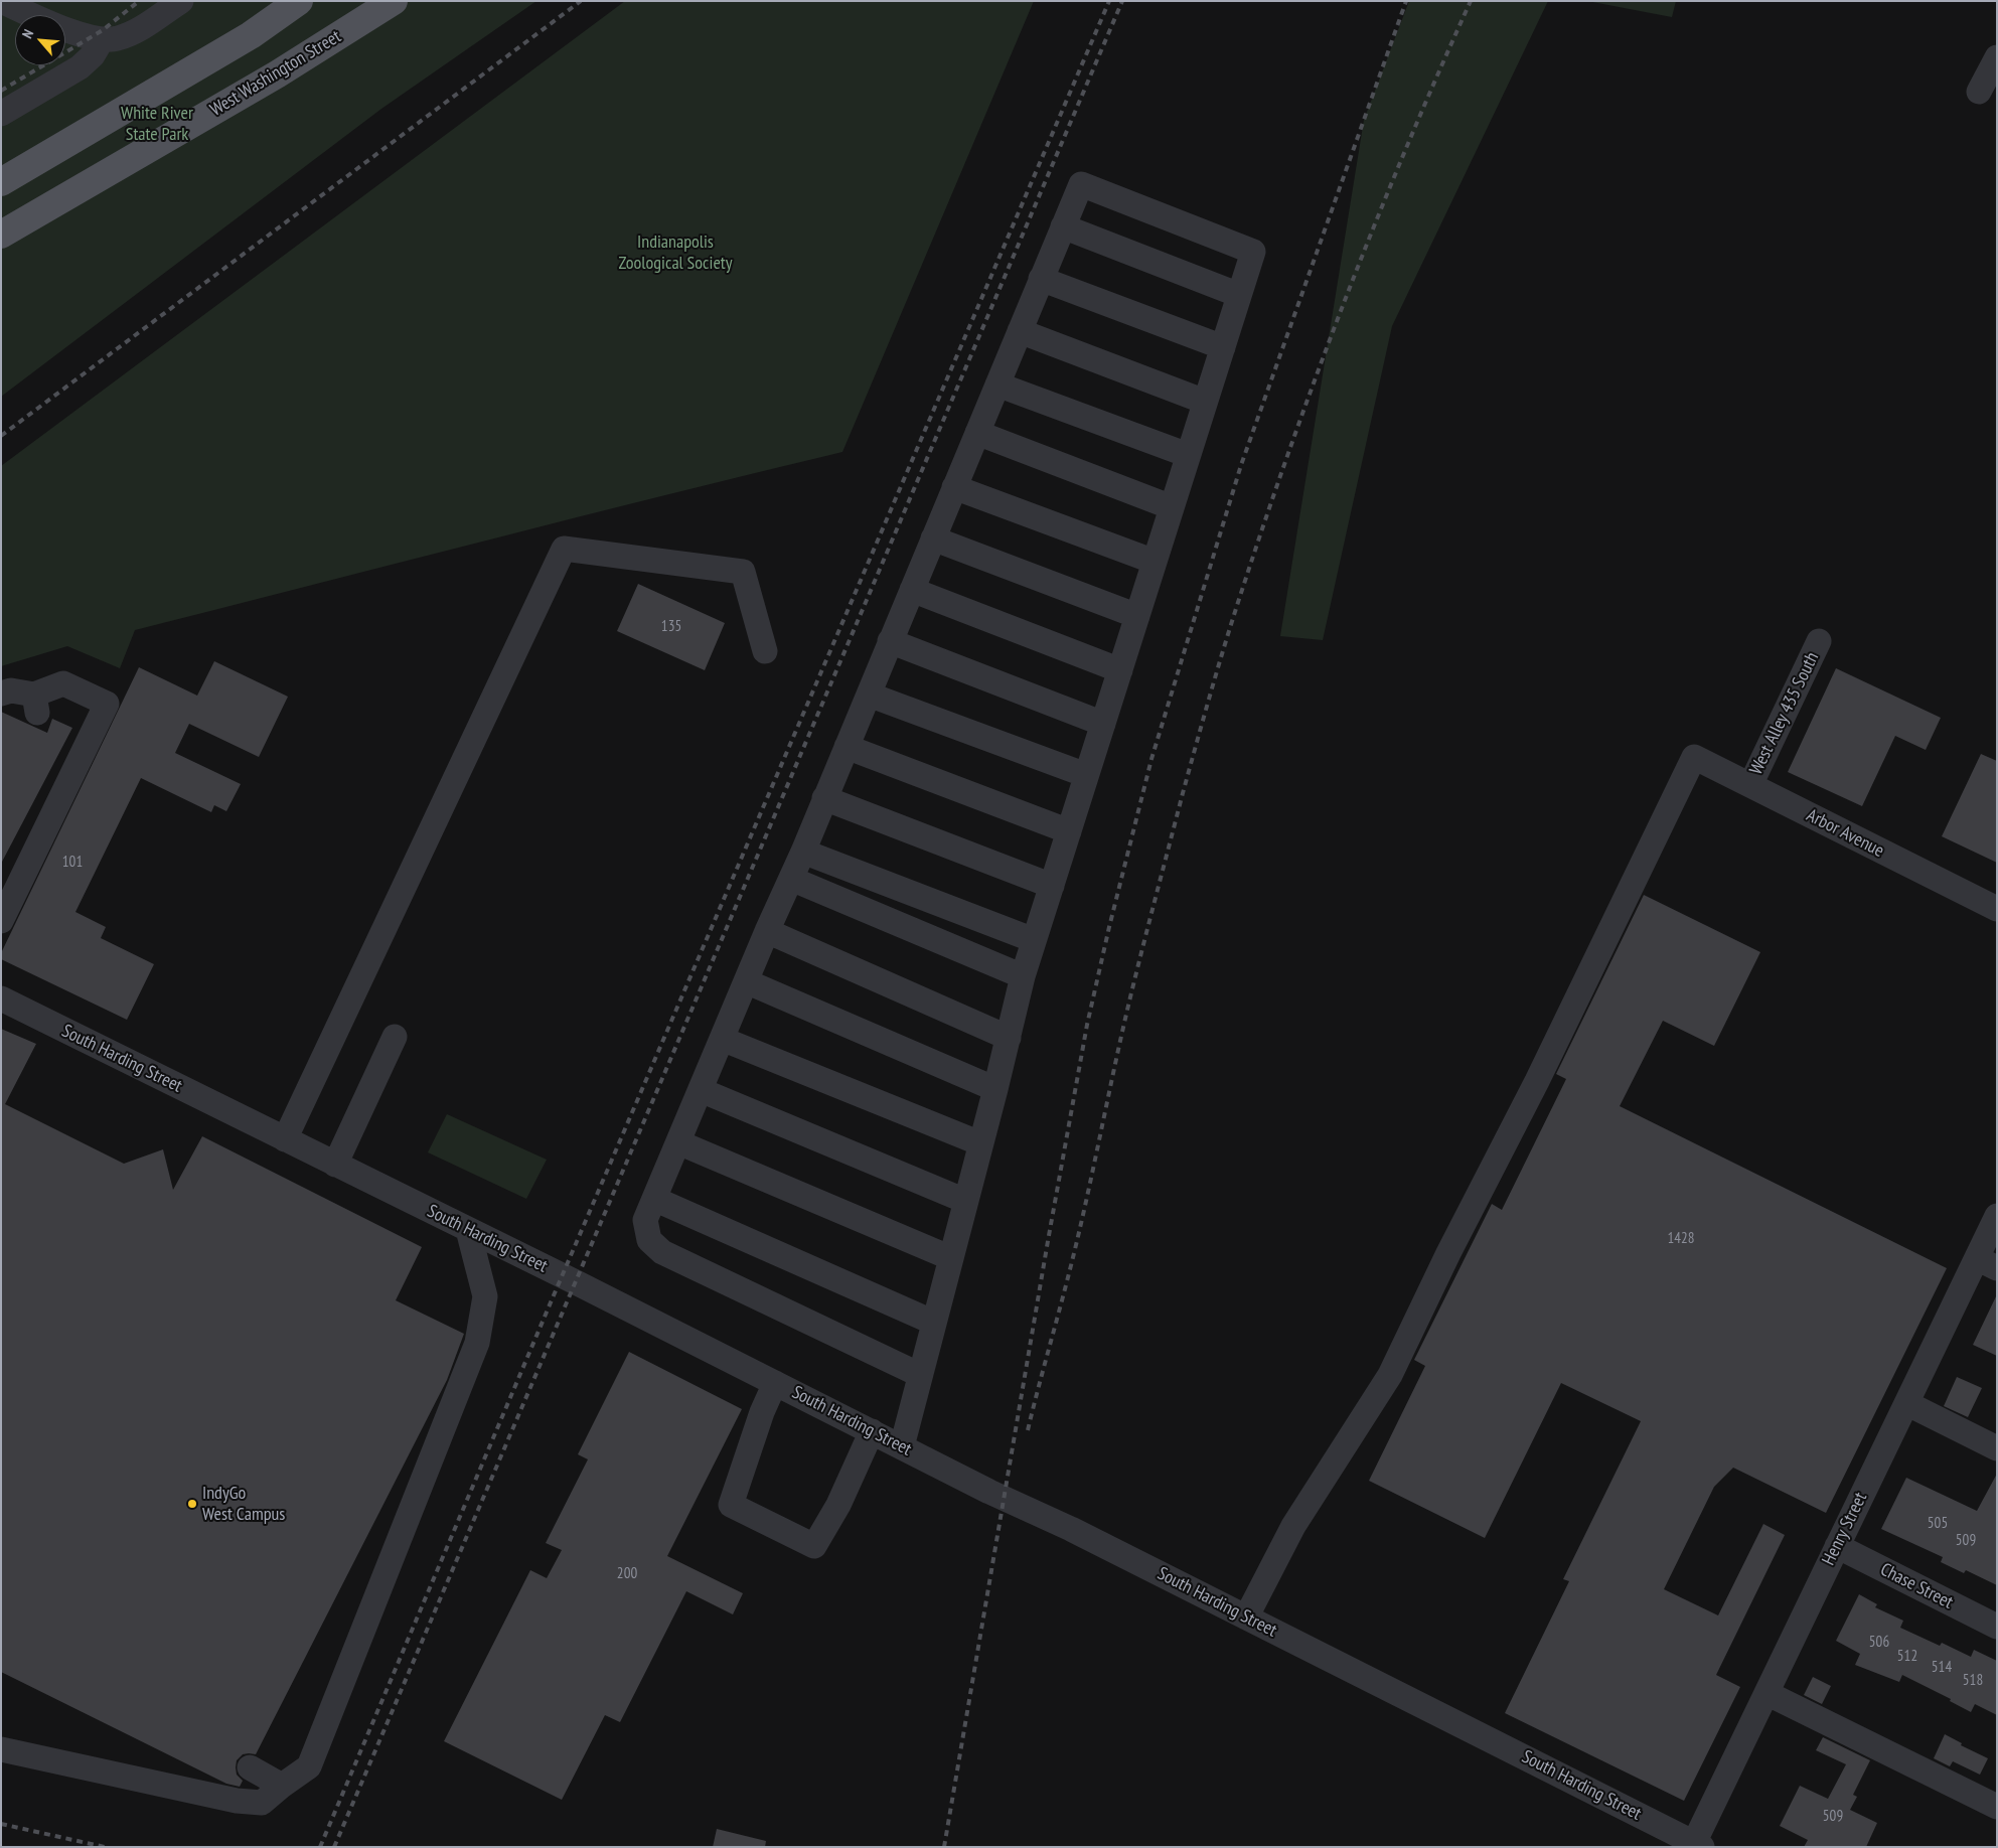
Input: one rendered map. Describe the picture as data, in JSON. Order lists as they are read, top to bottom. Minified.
{"streets":{"main road":["West Washington Street"],"street":["West Alley 435 South","Arbor Avenue","South Harding Street","Henry Street","Chase Street"]},"crossings":[["West Alley 435 South","Arbor Avenue"],["Arbor Avenue","South Harding Street"],["South Harding Street","Henry Street"],["Henry Street","Chase Street"]],"parks":["White River State Park","Indianapolis Zoological Society"],"places":["IndyGo West Campus"],"house_numbers":["135","101","1428","505","509","200","506","512","514","518","509"],"north":"top left"}
